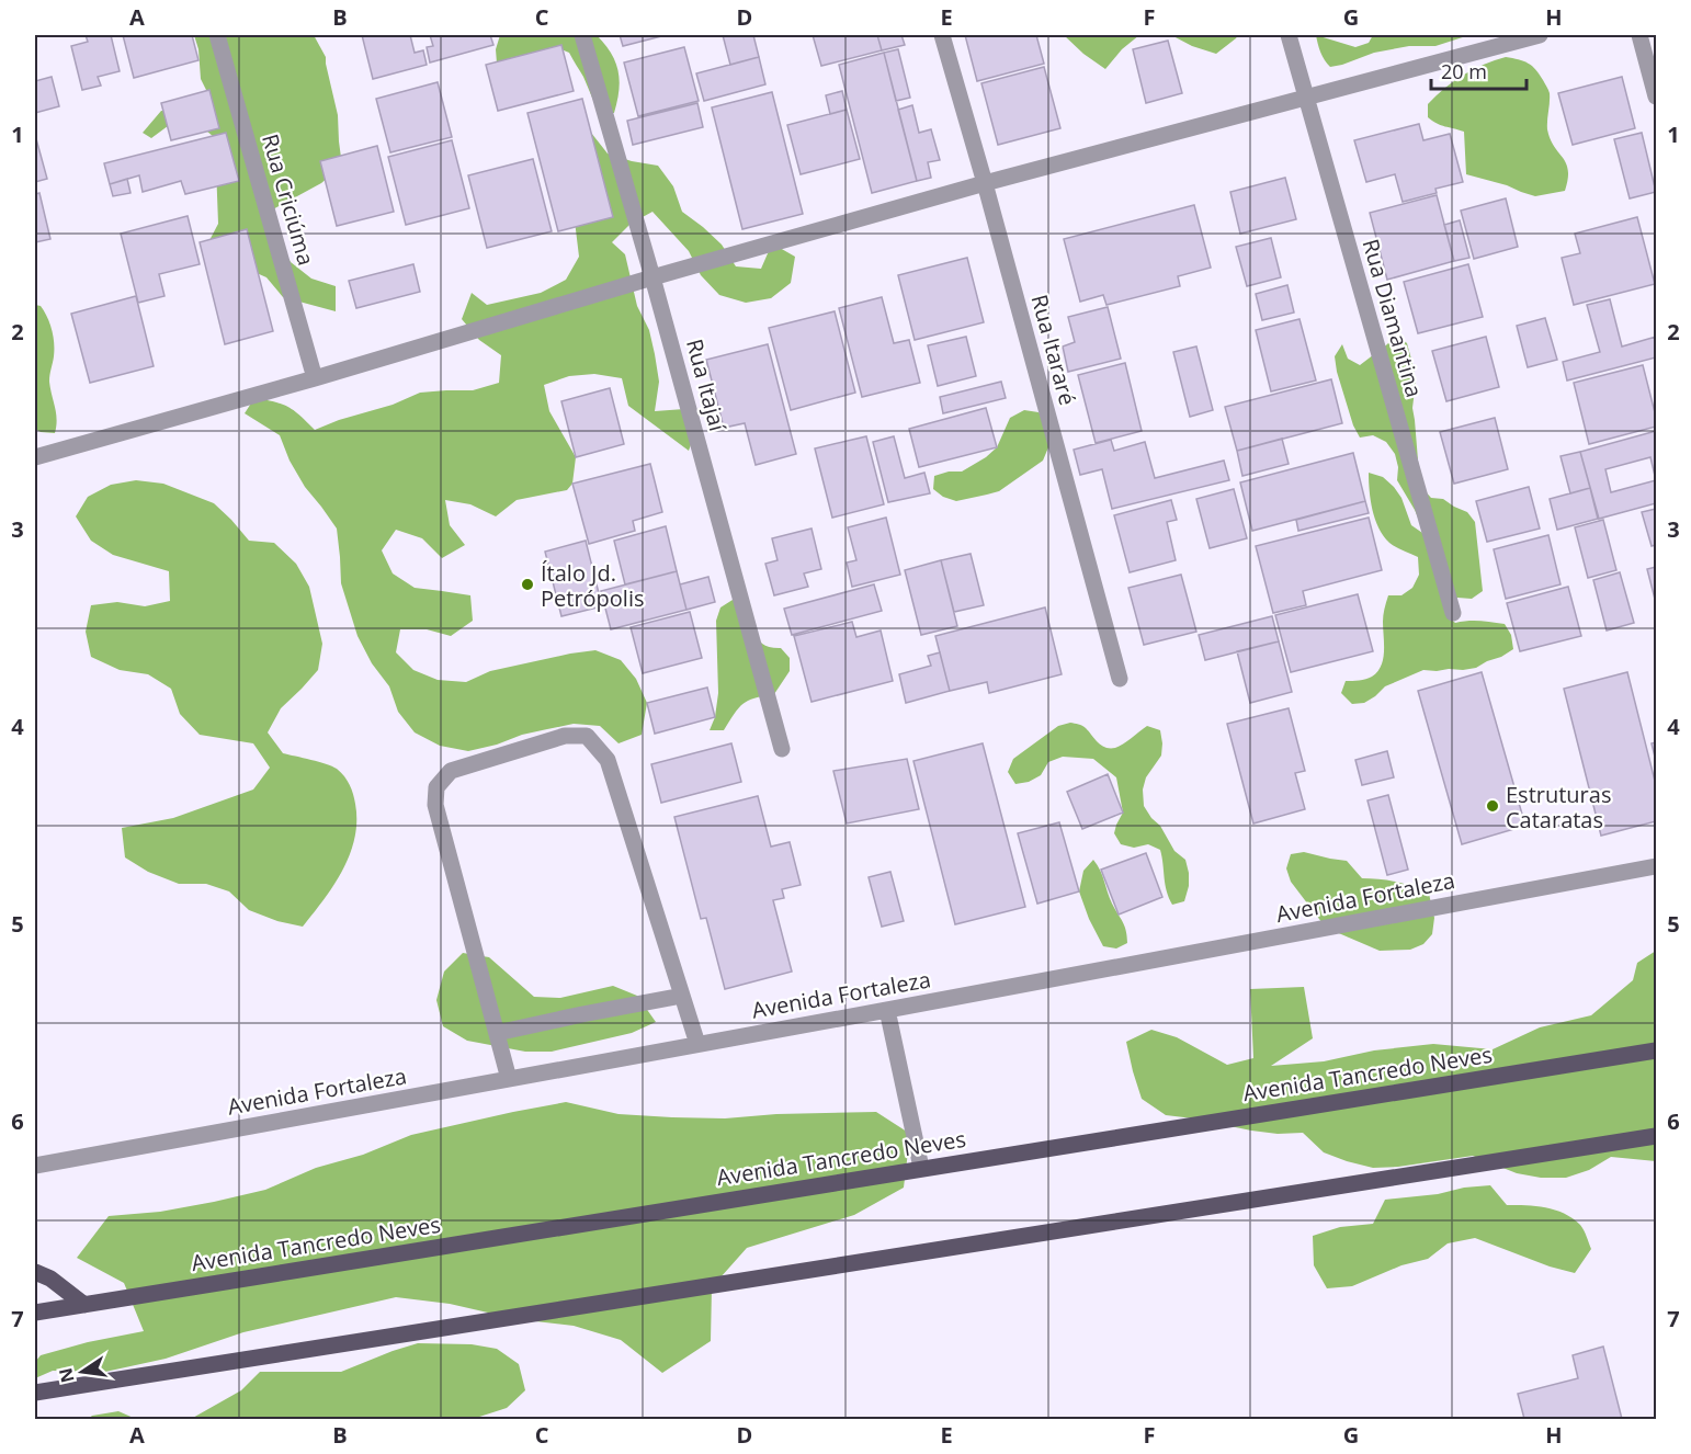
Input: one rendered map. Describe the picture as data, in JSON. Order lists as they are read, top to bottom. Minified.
{"streets":{"main road":["Avenida Tancredo Neves"],"street":["Rua Criciúma","Rua Diamantina","Rua Itararé","Rua Itajaí","Avenida Fortaleza"]},"places":["Ítalo Jd. Petrópolis","Estruturas Cataratas"],"scale_bar":"20 m","north":"left","grid":{"columns":["A","B","C","D","E","F","G","H"],"rows":["1","2","3","4","5","6","7"]}}
